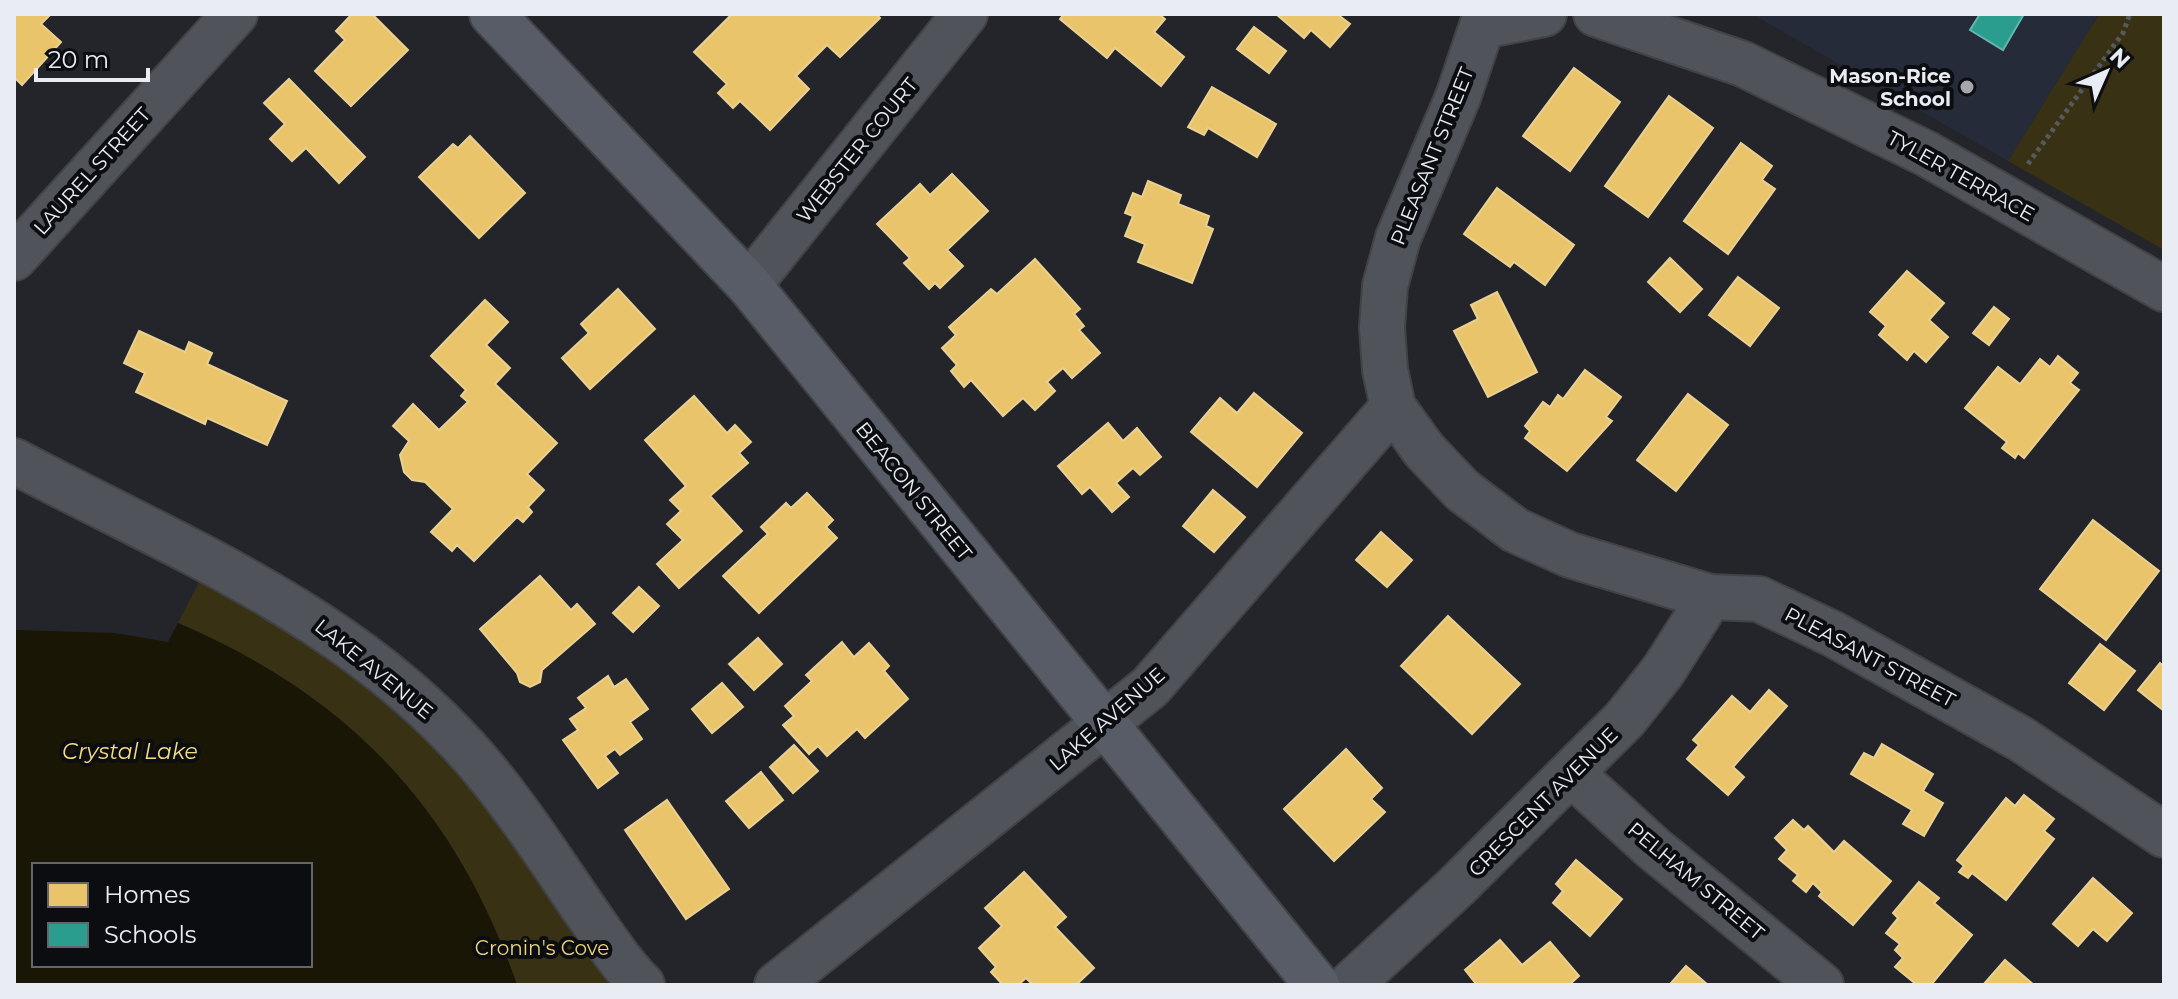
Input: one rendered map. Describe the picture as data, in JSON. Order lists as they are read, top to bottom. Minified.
{"streets":{"main road":["BEACON STREET"],"street":["WEBSTER COURT","PLEASANT STREET","LAUREL STREET","TYLER TERRACE","LAKE AVENUE","CRESCENT AVENUE","PELHAM STREET"]},"crossings":[["WEBSTER COURT","BEACON STREET"],["PLEASANT STREET","LAKE AVENUE"],["PLEASANT STREET","CRESCENT AVENUE"],["BEACON STREET","LAKE AVENUE"],["CRESCENT AVENUE","PELHAM STREET"]],"water":["Crystal Lake"],"parks":["Cronin's Cove"],"places":["Mason-Rice School"],"legend":["Homes","Schools"],"scale_bar":"20 m","north":"top right"}
